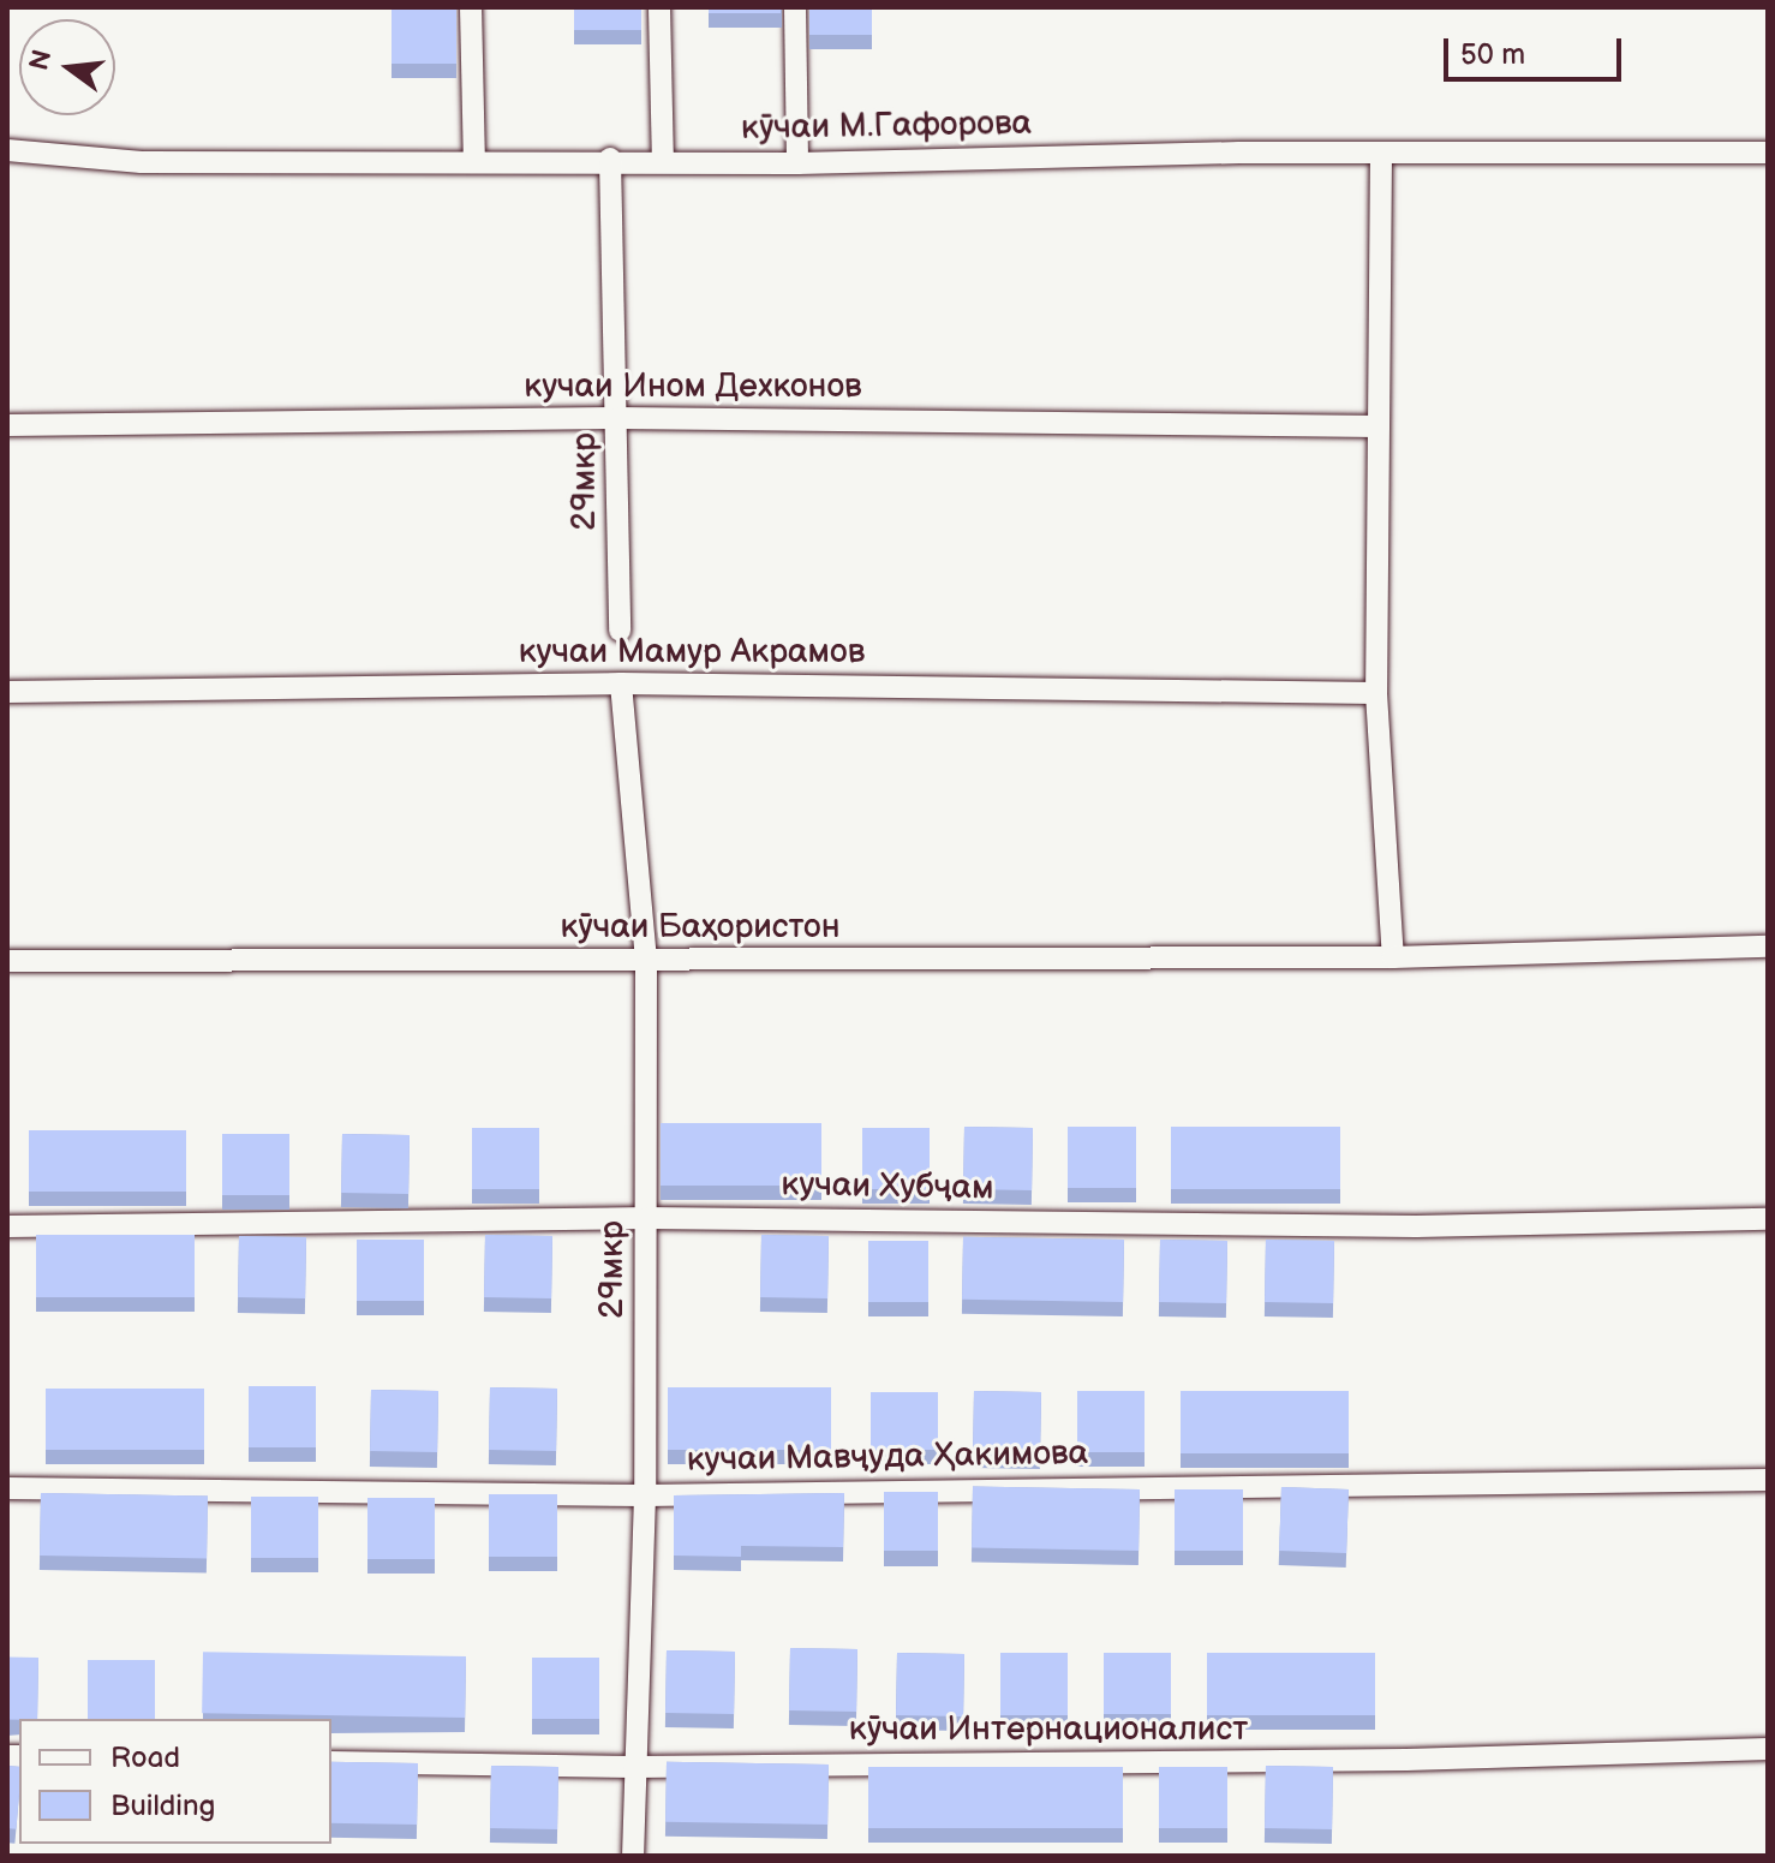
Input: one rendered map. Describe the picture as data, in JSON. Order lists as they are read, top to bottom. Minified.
{"streets":{"street":["кӯчаи М.Гафорова","кучаи Ином Дехконов","29мкр","кучаи Мамур Акрамов","кӯчаи Баҳористон","кучаи Хубҷам","кучаи Мавҷуда Ҳакимова","кӯчаи Интернационалист"]},"crossings":[["кӯчаи М.Гафорова","29мкр"],["кучаи Ином Дехконов","29мкр"],["29мкр","кучаи Мамур Акрамов"],["29мкр","кӯчаи Баҳористон"],["29мкр","кучаи Хубҷам"],["29мкр","кучаи Мавҷуда Ҳакимова"],["29мкр","кӯчаи Интернационалист"]],"legend":["Road","Building"],"scale_bar":"50 m","north":"left"}
